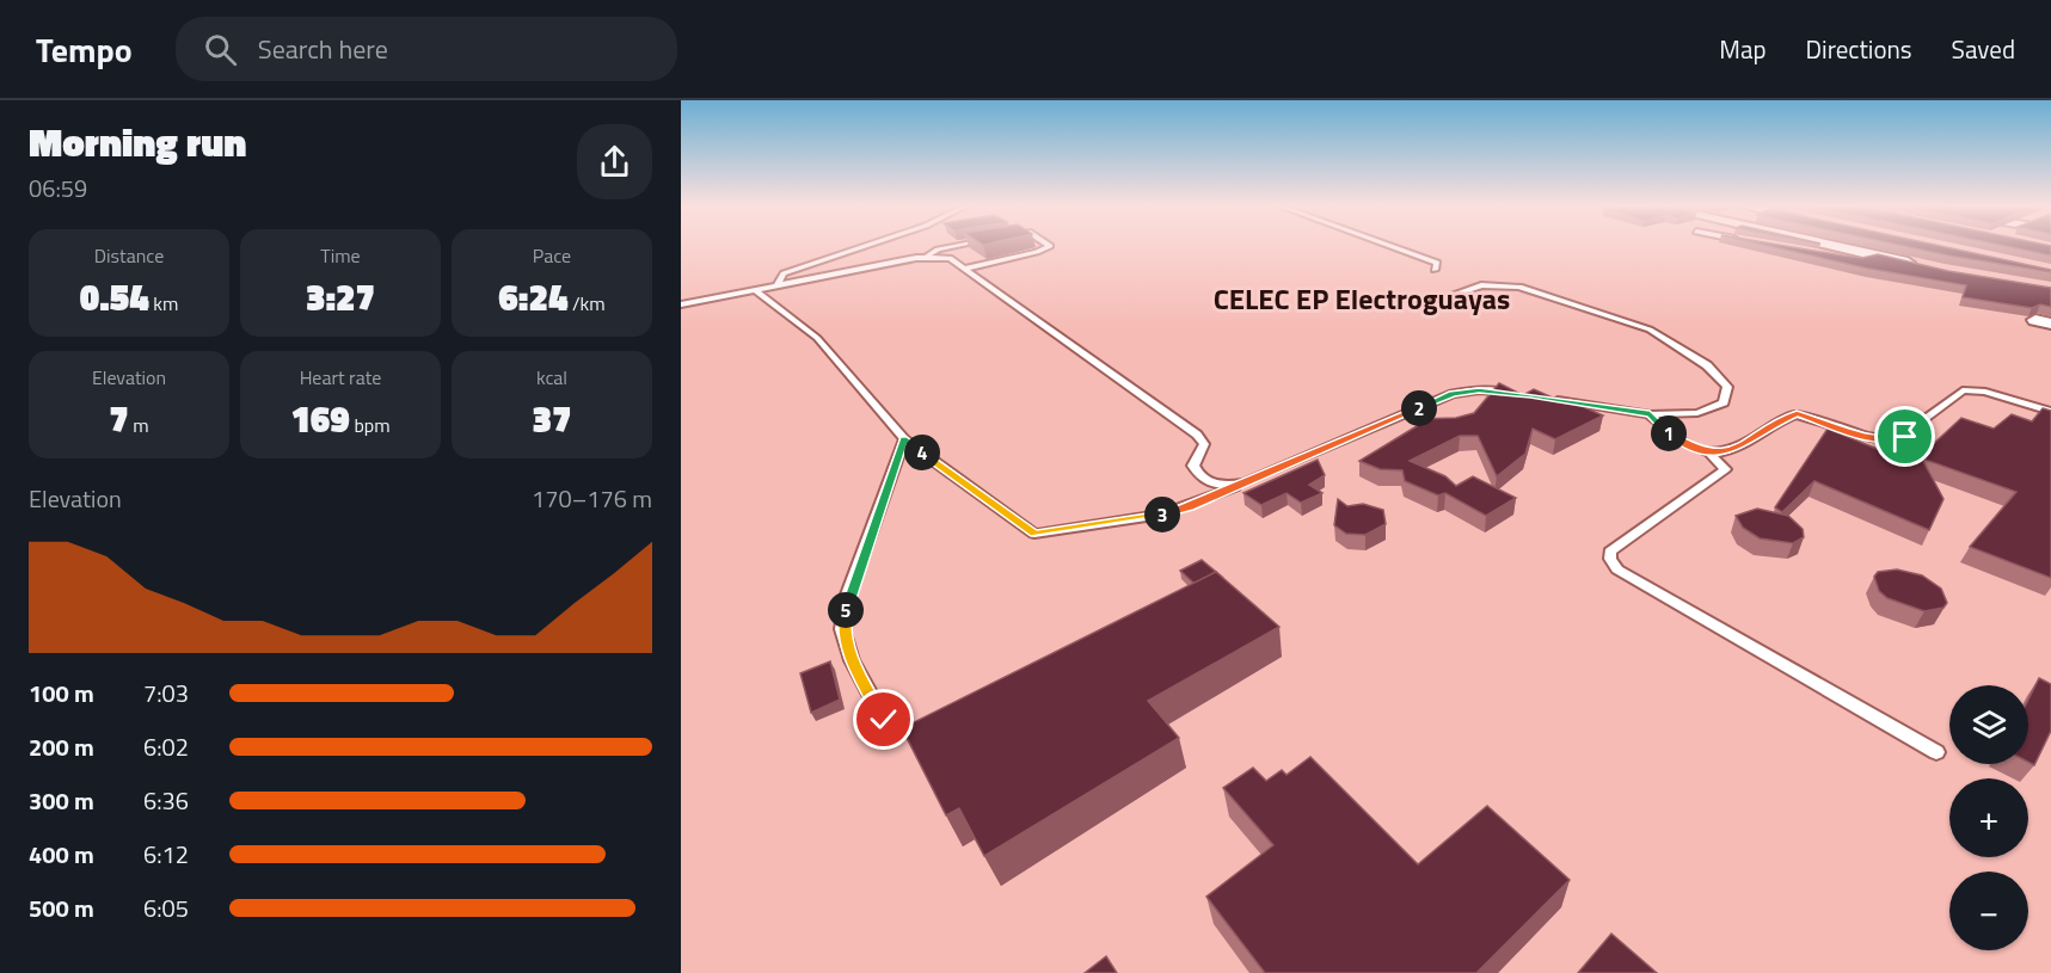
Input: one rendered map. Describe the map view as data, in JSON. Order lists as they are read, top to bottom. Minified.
{"districts":["CELEC EP Electroguayas"],"page":{"header":"Tempo","search":"Search here","nav":["Map","Directions","Saved"],"heading":["Morning run","06:59"],"stats":[["Distance","0.54 km"],["Time","3:27"],["Pace","6:24 /km"],["Elevation","7 m"],["Heart rate","169 bpm"],["kcal","37"]],"pins":["2","1","4","3","5"],"chart":["Elevation","170–176 m"],"list":[{"name":"100 m","note":"7:03"},{"name":"200 m","note":"6:02"},{"name":"300 m","note":"6:36"},{"name":"400 m","note":"6:12"},{"name":"500 m","note":"6:05"}],"map_buttons":["+","−"]}}
